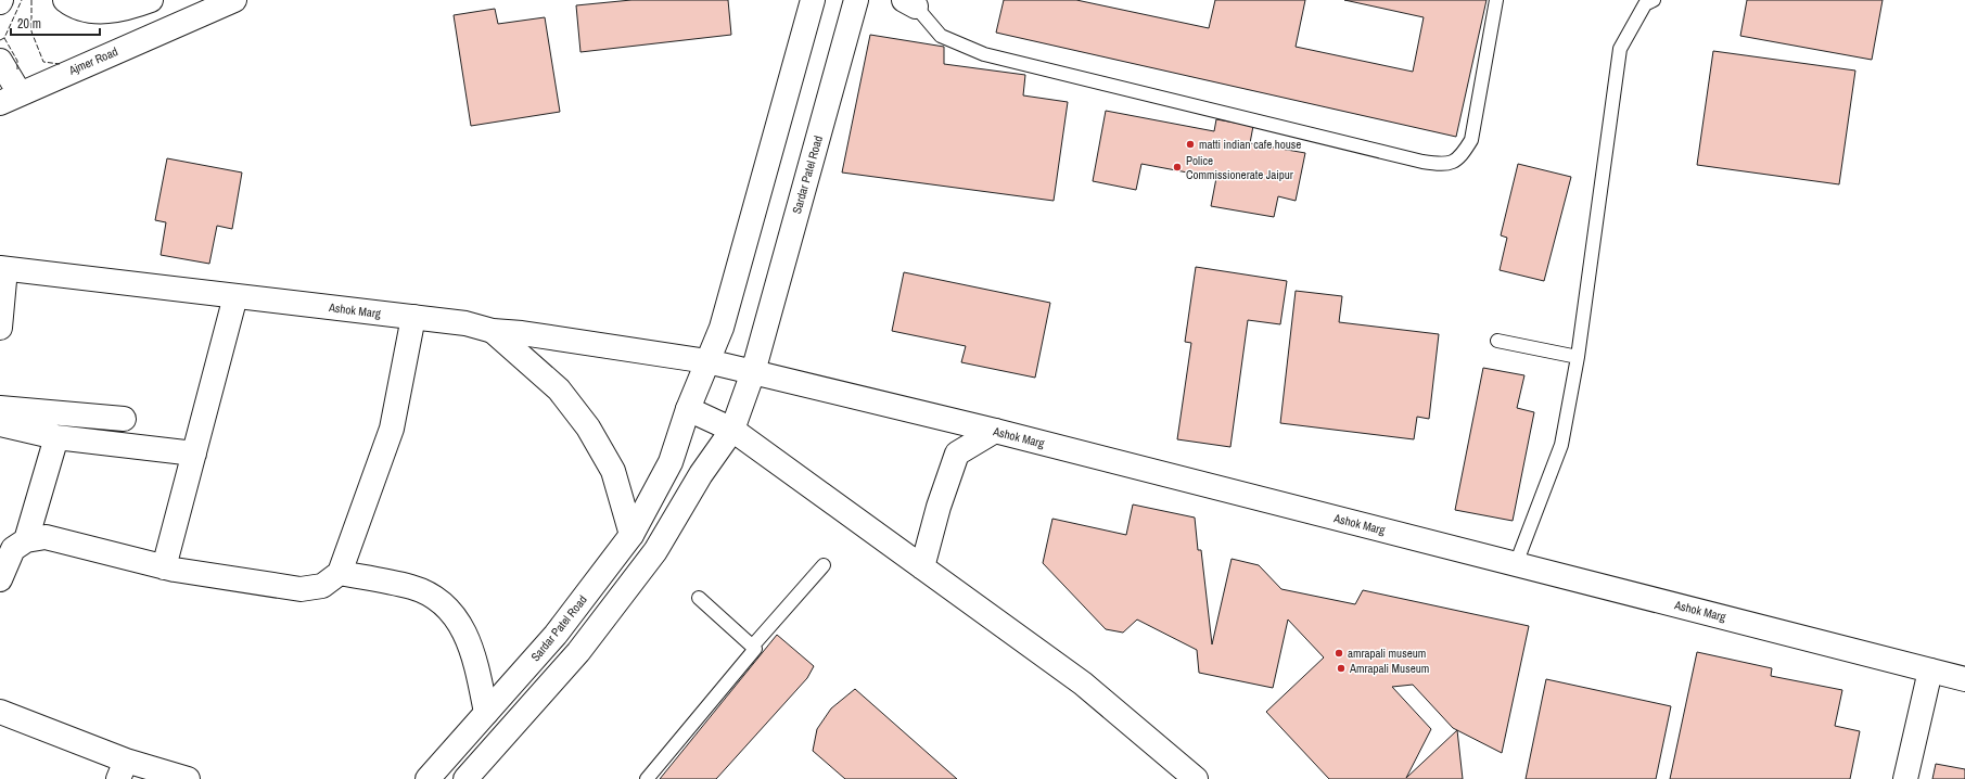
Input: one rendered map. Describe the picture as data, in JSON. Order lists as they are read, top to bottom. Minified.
{"streets":{"main road":["Ajmer Road","Sardar Patel Road","Ashok Marg"]},"crossings":[["Sardar Patel Road","Ashok Marg"]],"places":["matti indian cafe house","Police Commissionerate Jaipur","amrapali museum","Amrapali Museum"],"scale_bar":"20 m"}
